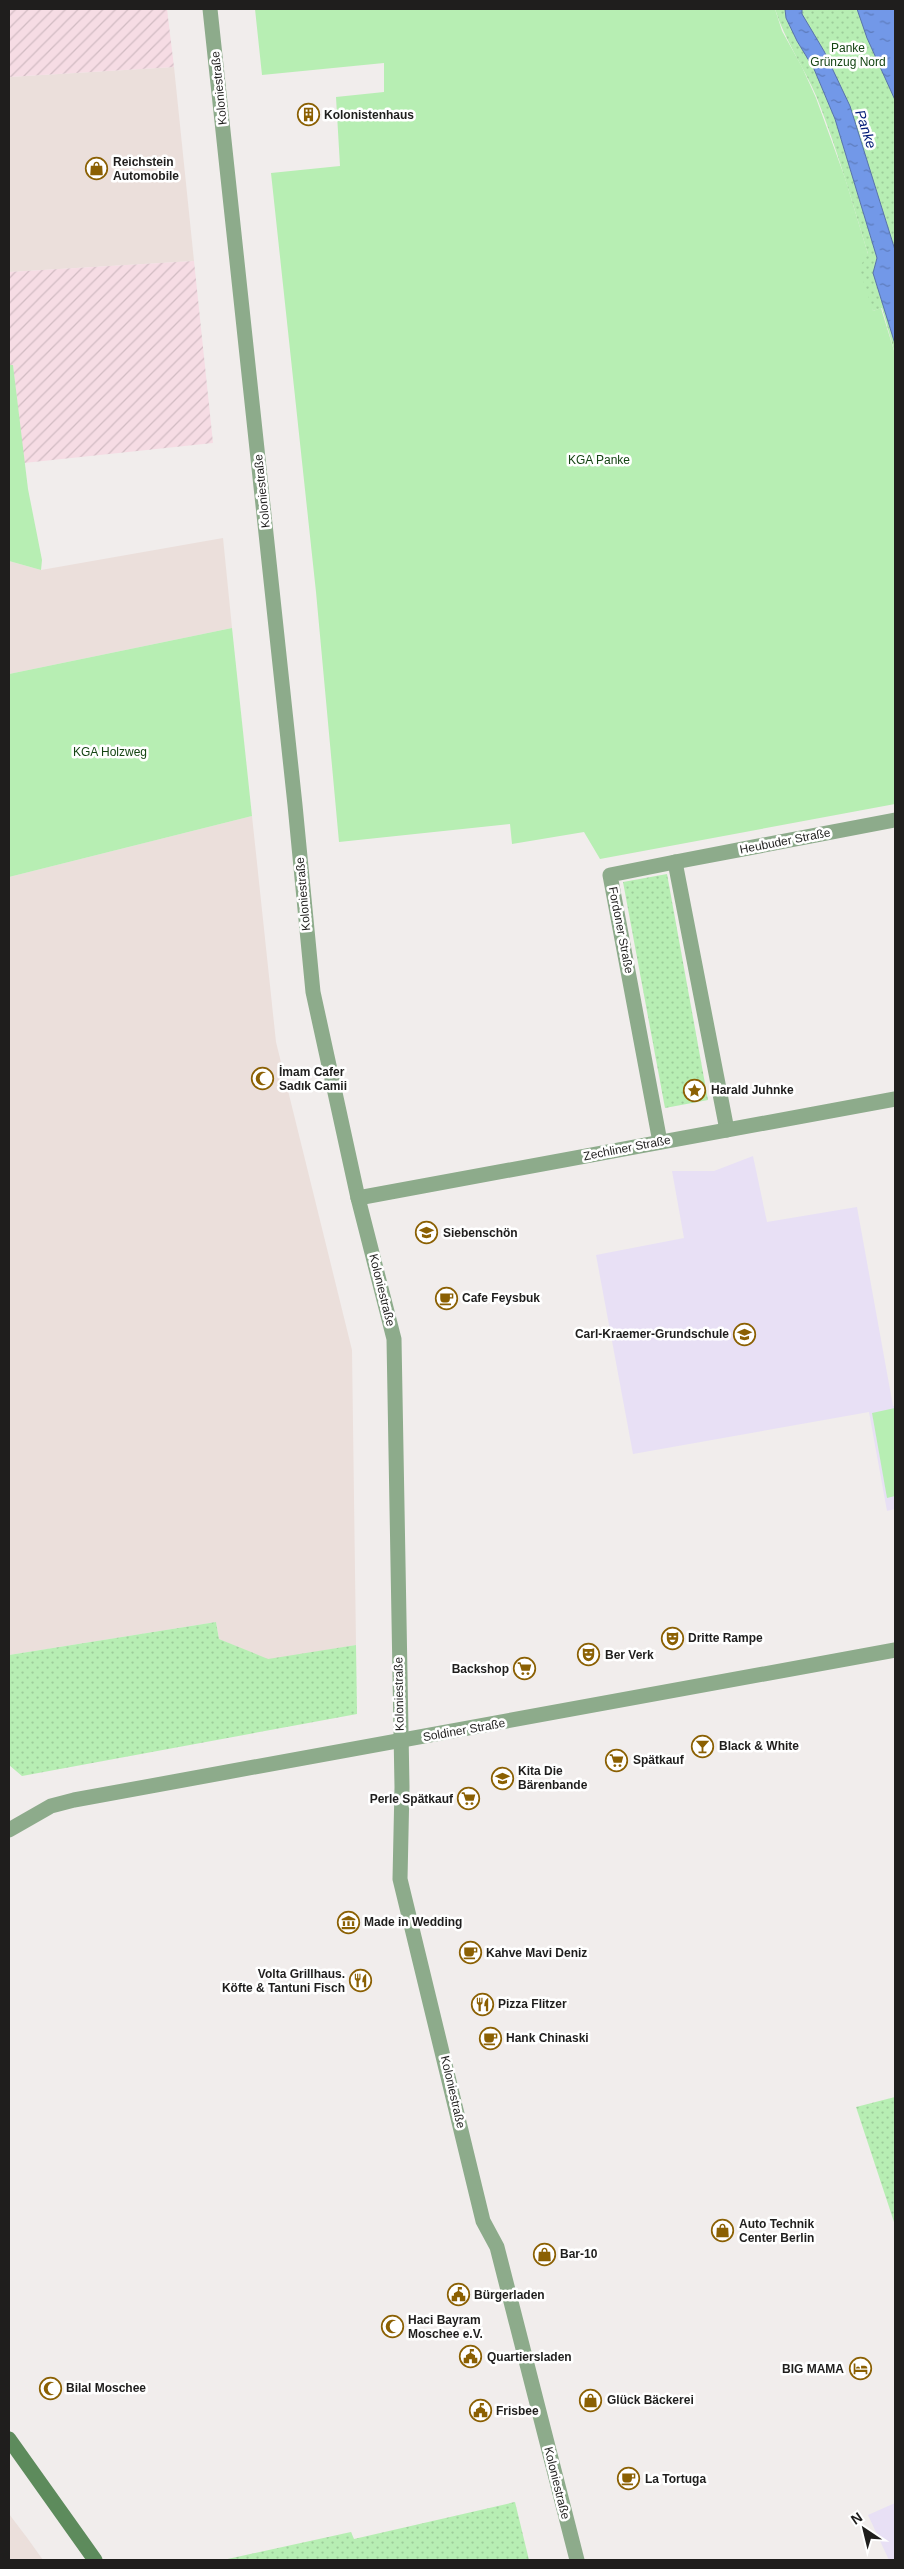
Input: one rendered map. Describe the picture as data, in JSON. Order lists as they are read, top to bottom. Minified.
{"streets":{"street":["Koloniestraße","Heubuder Straße","Fordoner Straße","Zechliner Straße","Soldiner Straße"]},"crossings":[["Koloniestraße","Zechliner Straße"],["Koloniestraße","Soldiner Straße"],["Heubuder Straße","Fordoner Straße"],["Fordoner Straße","Zechliner Straße"]],"water":["Panke"],"parks":["Panke Grünzug Nord","KGA Panke","KGA Holzweg"],"places":{"building":["Kolonistenhaus"],"shop":["Reichstein Automobile","Auto Technik Center Berlin","Bar-10","Glück Bäckerei"],"mosque":["İmam Cafer Sadık Camii","Haci Bayram Moschee e.V.","Bilal Moschee"],"place":["Harald Juhnke"],"school or university":["Siebenschön","Carl-Kraemer-Grundschule","Kita Die Bärenbande"],"cafe":["Cafe Feysbuk","Kahve Mavi Deniz","Hank Chinaski","La Tortuga"],"theatre":["Dritte Rampe","Ber Verk"],"supermarket":["Backshop","Spätkauf","Perle Spätkauf"],"bar":["Black & White"],"museum":["Made in Wedding"],"restaurant":["Volta Grillhaus. Köfte & Tantuni Fisch","Pizza Flitzer"],"public building":["Bürgerladen","Quartiersladen","Frisbee"],"hotel":["BIG MAMA"]},"north":"top left"}
